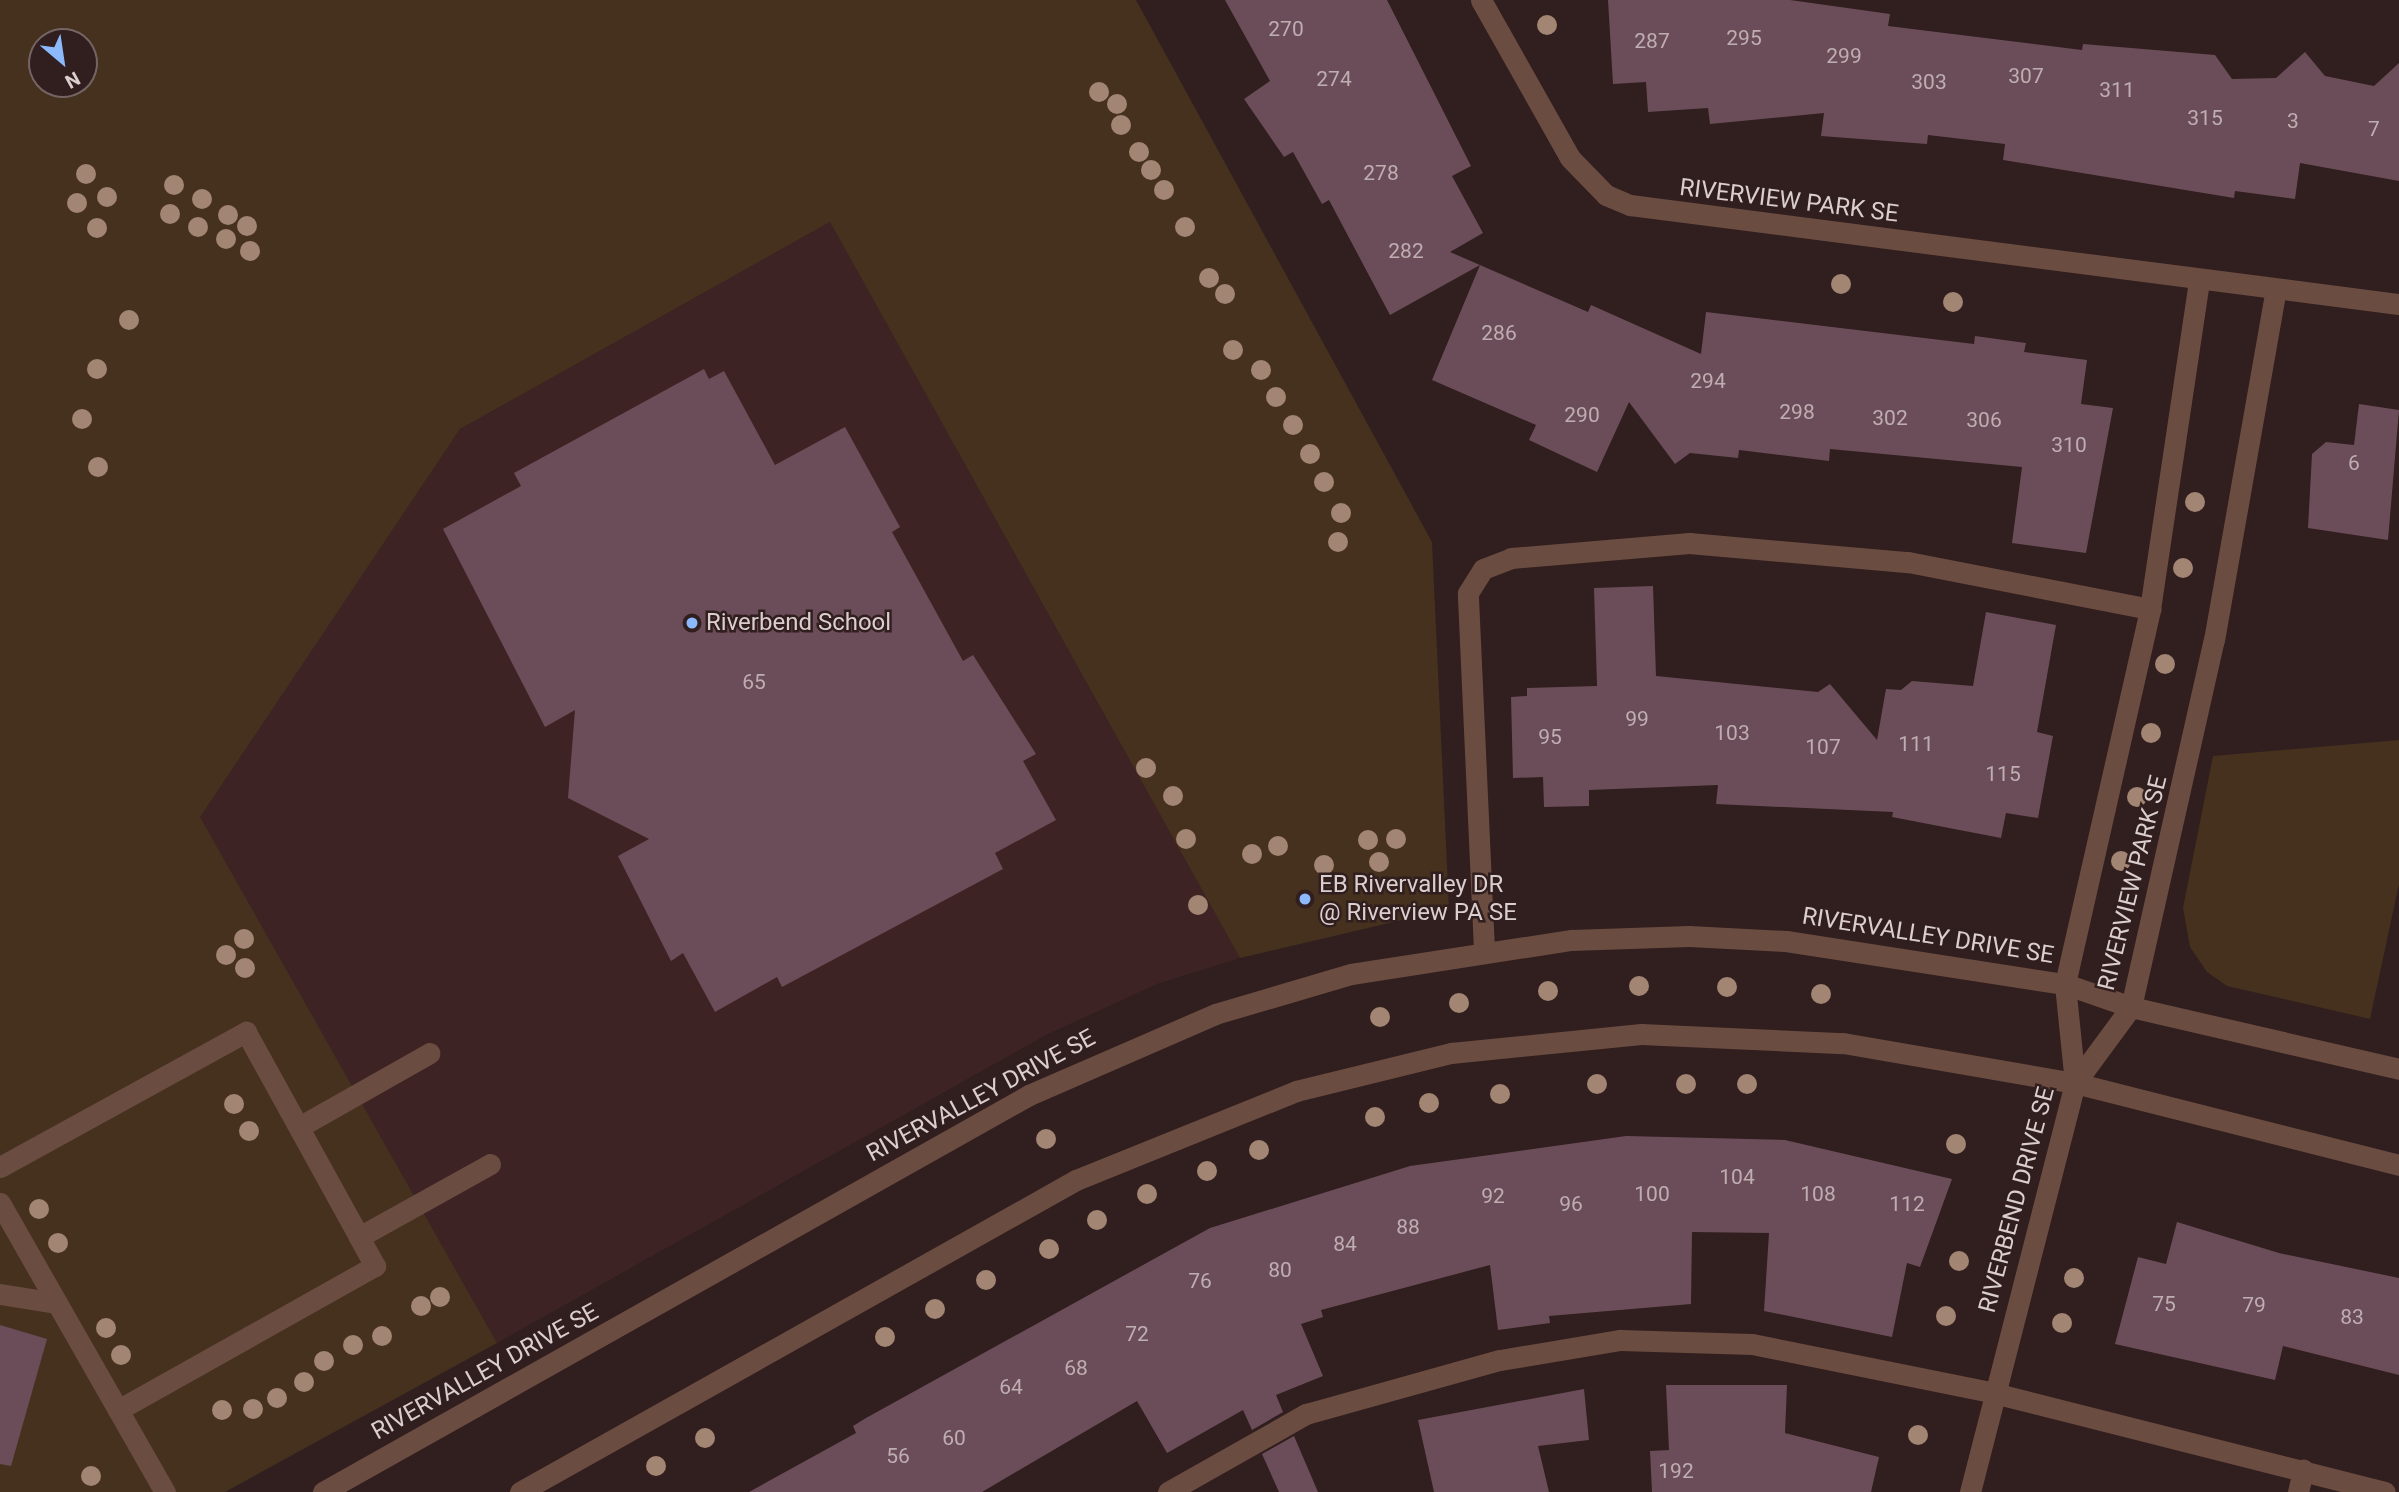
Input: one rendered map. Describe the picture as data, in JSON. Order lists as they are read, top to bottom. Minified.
{"streets":{"street":["RIVERVIEW PARK SE","RIVERVALLEY DRIVE SE","RIVERBEND DRIVE SE"]},"crossings":[["RIVERVIEW PARK SE","RIVERVALLEY DRIVE SE"],["RIVERVIEW PARK SE","RIVERBEND DRIVE SE"]],"places":["Riverbend School","EB Rivervalley DR @ Riverview PA SE"],"house_numbers":["270","295","287","299","307","274","303","311","315","3","7","278","282","286","294","298","290","302","306","310","6","65","99","103","95","111","107","115","104","100","108","92","96","112","88","84","80","76","75","79","83","72","68","64","60","56","192"],"north":"bottom right"}
